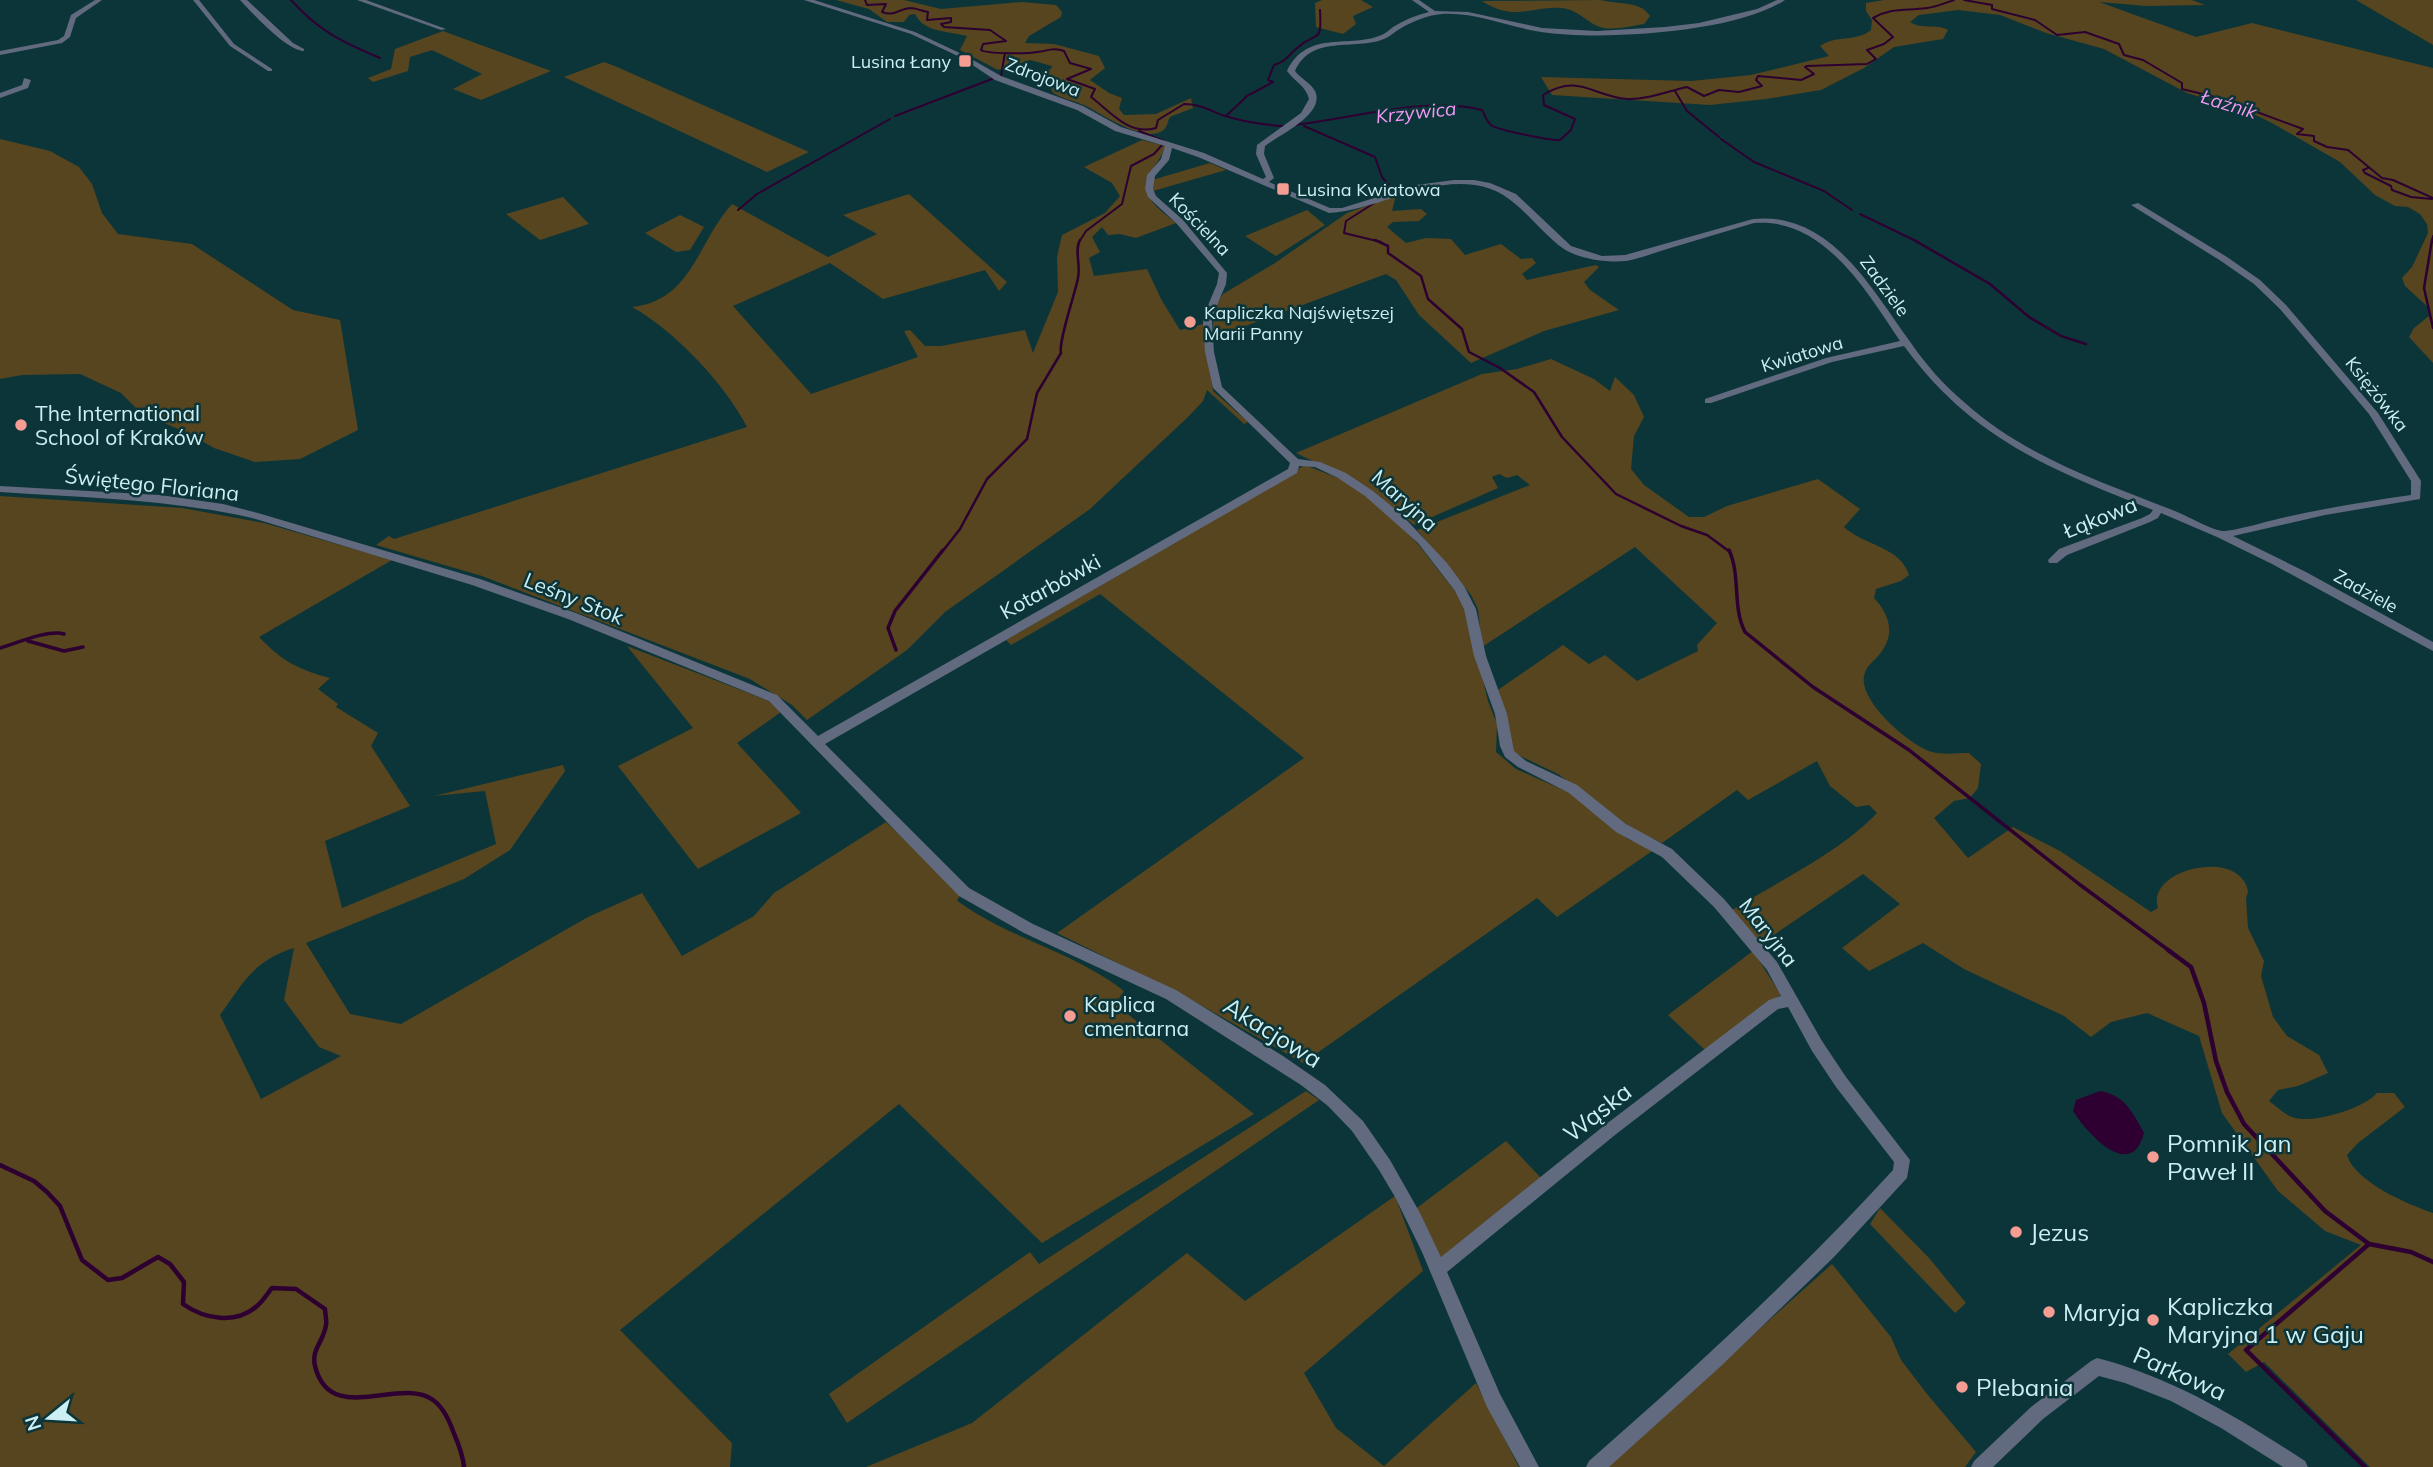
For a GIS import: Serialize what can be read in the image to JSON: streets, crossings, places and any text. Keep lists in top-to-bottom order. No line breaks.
{"streets":{"street":["Zdrojowa","Kościelna","Zadziele","Kwiatowa","Księżówka","Świętego Floriana","Maryjna","Łąkowa","Kotarbówki","Leśny Stok","Akacjowa","Wąska","Parkowa"]},"crossings":[["Zdrojowa","Kościelna"],["Zdrojowa","Zadziele"],["Kościelna","Maryjna"],["Kościelna","Kotarbówki"],["Zadziele","Kwiatowa"],["Zadziele","Księżówka"],["Zadziele","Łąkowa"],["Świętego Floriana","Leśny Stok"],["Maryjna","Kotarbówki"],["Maryjna","Wąska"],["Kotarbówki","Leśny Stok"],["Kotarbówki","Akacjowa"],["Leśny Stok","Akacjowa"],["Akacjowa","Wąska"]],"water":["Łaźnik","Krzywica"],"places":{"transit":["Lusina Łany","Lusina Kwiatowa"],"other":["Kapliczka Najświętszej Marii Panny","The International School of Kraków","Kaplica cmentarna","Pomnik Jan Paweł II","Jezus","Maryja","Kapliczka Maryjna 1 w Gaju","Plebania"]},"north":"left"}
